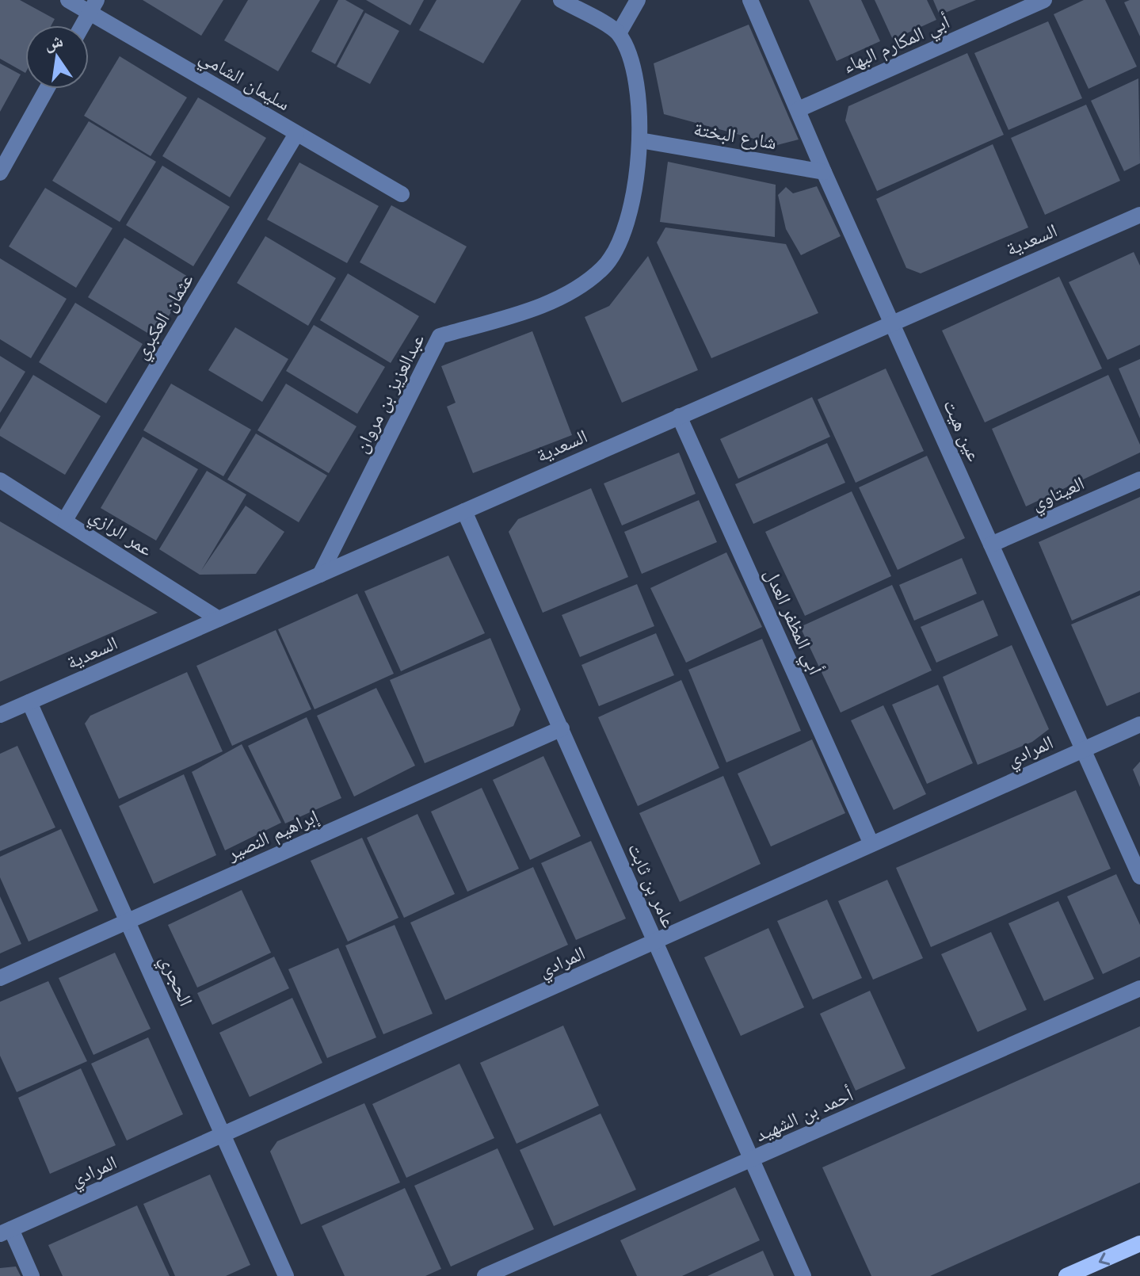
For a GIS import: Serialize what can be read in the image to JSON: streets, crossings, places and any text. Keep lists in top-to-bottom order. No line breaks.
{"streets":{"street":["أبي المكارم البهاء","سليمان الشامي","شارع البختة","السعدية","عثمان العكبري","عبدالعزيز بن مروان","عين هيت","العيتاوي","عمر الرازي","أبي المظفر العدل","المرادي","إبراهيم النصير","عامر بن ثابت","الحجري","أحمد بن الشهيد"]},"crossings":[["أبي المكارم البهاء","عين هيت"],["سليمان الشامي","عثمان العكبري"],["شارع البختة","عبدالعزيز بن مروان"],["شارع البختة","عين هيت"],["السعدية","عبدالعزيز بن مروان"],["السعدية","عين هيت"],["السعدية","عمر الرازي"],["السعدية","أبي المظفر العدل"],["السعدية","عامر بن ثابت"],["السعدية","الحجري"],["عثمان العكبري","عمر الرازي"],["عين هيت","العيتاوي"],["عين هيت","المرادي"],["أبي المظفر العدل","المرادي"],["المرادي","عامر بن ثابت"],["المرادي","الحجري"],["إبراهيم النصير","عامر بن ثابت"],["إبراهيم النصير","الحجري"],["عامر بن ثابت","أحمد بن الشهيد"]],"north":"top"}
